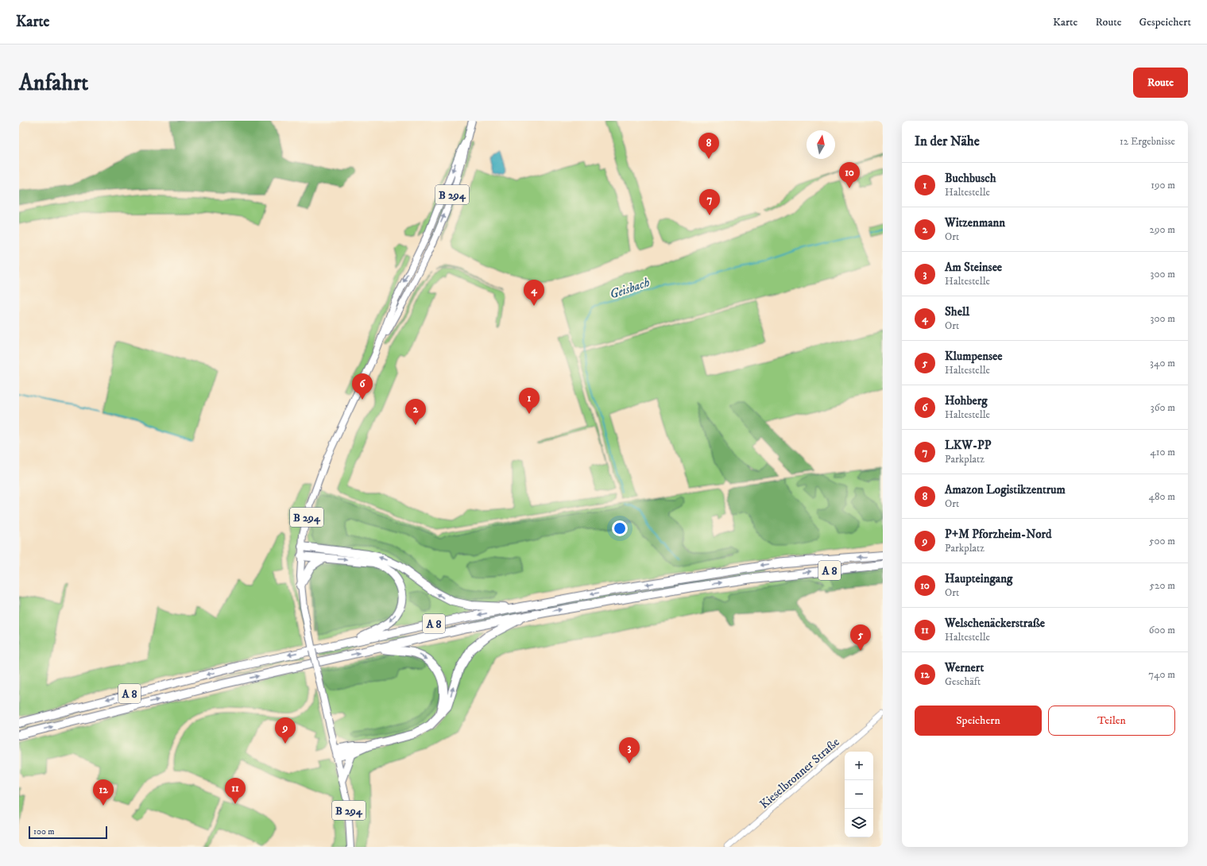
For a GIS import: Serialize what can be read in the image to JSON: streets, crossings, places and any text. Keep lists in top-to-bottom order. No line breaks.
{"streets":{"highway":["A 8"],"main road":["B 294"],"street":["Kieselbronner Straße"]},"water":["Geisbach"],"scale_bar":"100 m","north":"top","page":{"header":"Karte","nav":["Karte","Route","Gespeichert"],"buttons":["Route",["Speichern","Teilen"]],"title":"Anfahrt","heading":["In der Nähe","12 Ergebnisse"],"pins":["8","10","7","4","6","1","2","5","9","3","11","12"],"list":[{"mark":"1","name":"Buchbusch","note":"Haltestelle","value":"190 m"},{"mark":"2","name":"Witzenmann","note":"Ort","value":"290 m"},{"mark":"3","name":"Am Steinsee","note":"Haltestelle","value":"300 m"},{"mark":"4","name":"Shell","note":"Ort","value":"300 m"},{"mark":"5","name":"Klumpensee","note":"Haltestelle","value":"340 m"},{"mark":"6","name":"Hohberg","note":"Haltestelle","value":"360 m"},{"mark":"7","name":"LKW-PP","note":"Parkplatz","value":"410 m"},{"mark":"8","name":"Amazon Logistikzentrum","note":"Ort","value":"480 m"},{"mark":"9","name":"P+M Pforzheim-Nord","note":"Parkplatz","value":"500 m"},{"mark":"10","name":"Haupteingang","note":"Ort","value":"520 m"},{"mark":"11","name":"Welschenäckerstraße","note":"Haltestelle","value":"600 m"},{"mark":"12","name":"Wernert","note":"Geschäft","value":"740 m"}],"map_buttons":["+","−"],"scale":"100 m"}}
